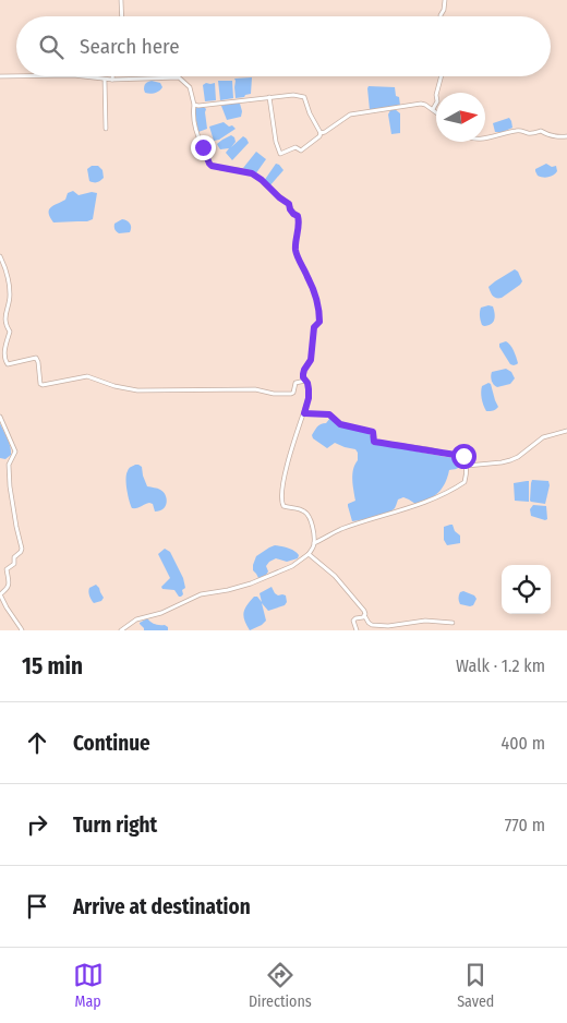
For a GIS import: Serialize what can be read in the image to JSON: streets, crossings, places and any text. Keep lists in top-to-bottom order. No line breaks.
{"north":"right","page":{"search":"Search here","heading":["15 min","Walk · 1.2 km"],"list":[["Continue","400 m"],["Turn right","770 m"],"Arrive at destination"],"nav":["Map","Directions","Saved"]}}
